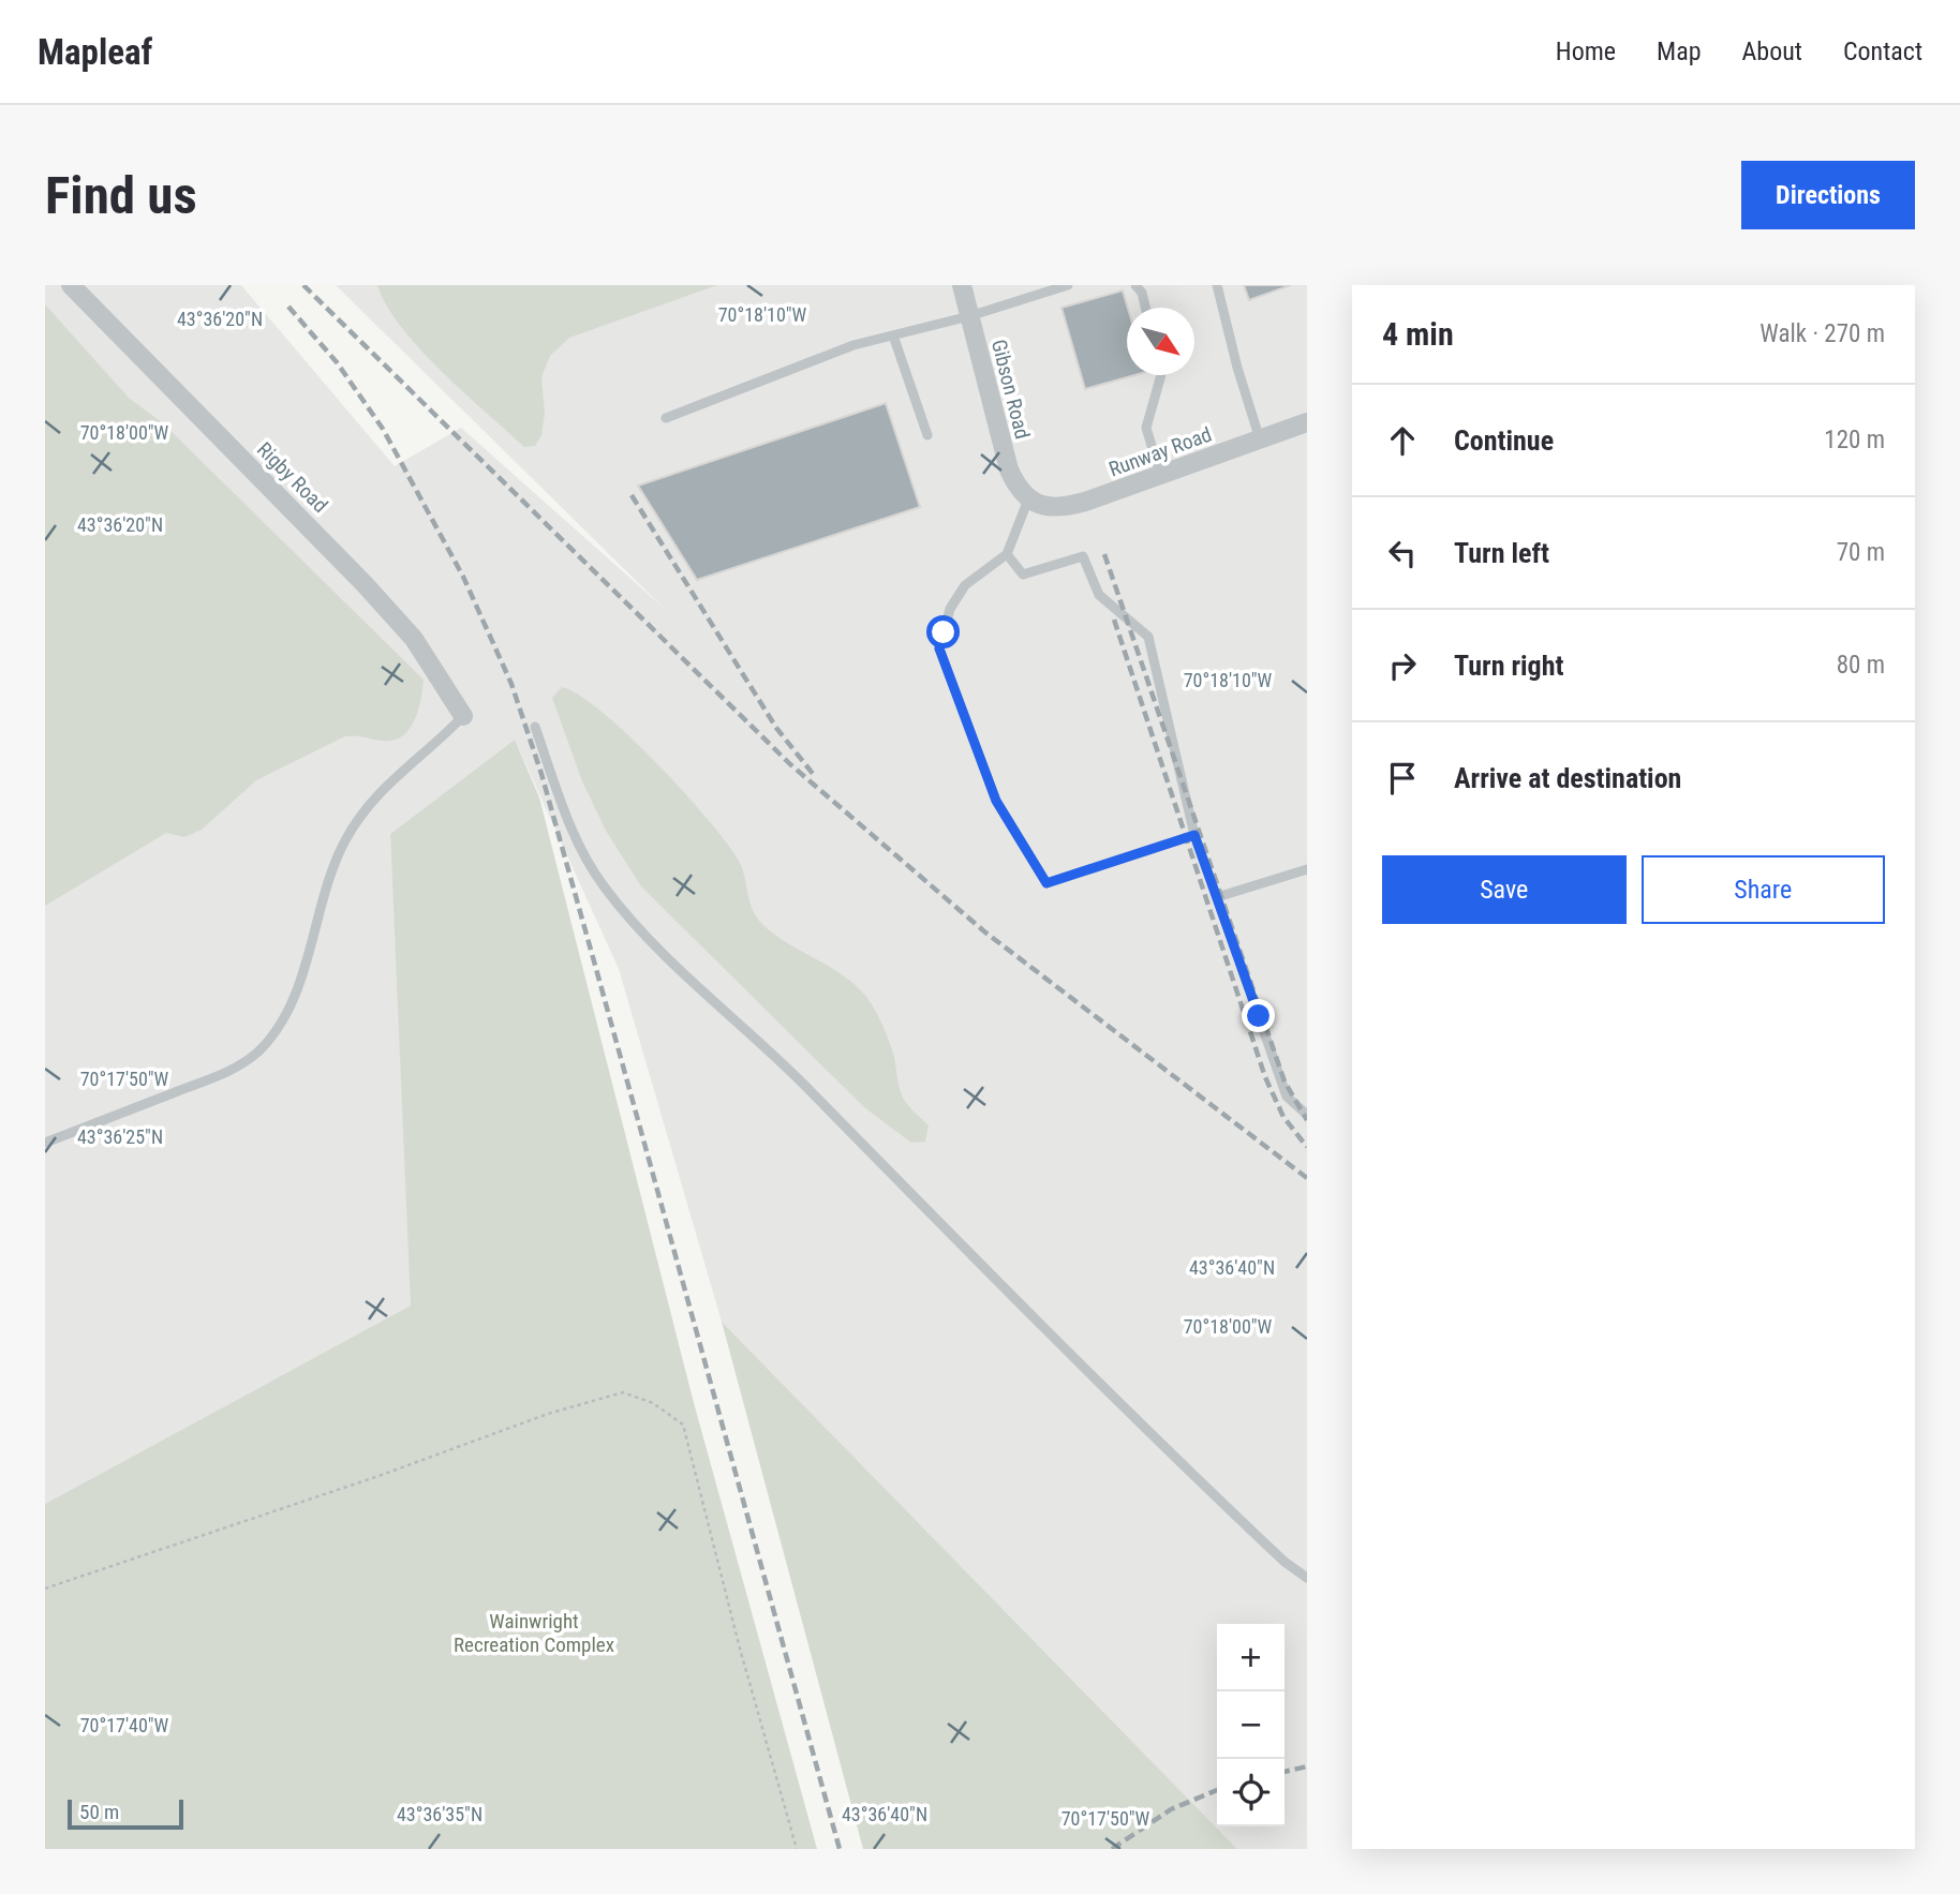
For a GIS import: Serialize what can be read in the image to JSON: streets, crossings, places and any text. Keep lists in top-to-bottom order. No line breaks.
{"streets":{"street":["Gibson Road","Runway Road","Rigby Road"]},"crossings":[["Gibson Road","Runway Road"]],"parks":["Wainwright Recreation Complex"],"scale_bar":"50 m","north":"bottom right","page":{"header":"Mapleaf","nav":["Home","Map","About","Contact"],"buttons":["Directions",["Save","Share"]],"title":"Find us","heading":["4 min","Walk · 270 m"],"list":[["Continue","120 m"],["Turn left","70 m"],["Turn right","80 m"],"Arrive at destination"],"map_buttons":["+","−"],"scale":"50 m"},"coordinates":["70°18'10\"W","43°36'20\"N","70°18'00\"W","70°17'50\"W","43°36'25\"N","43°36'40\"N","70°17'40\"W","43°36'35\"N"]}
